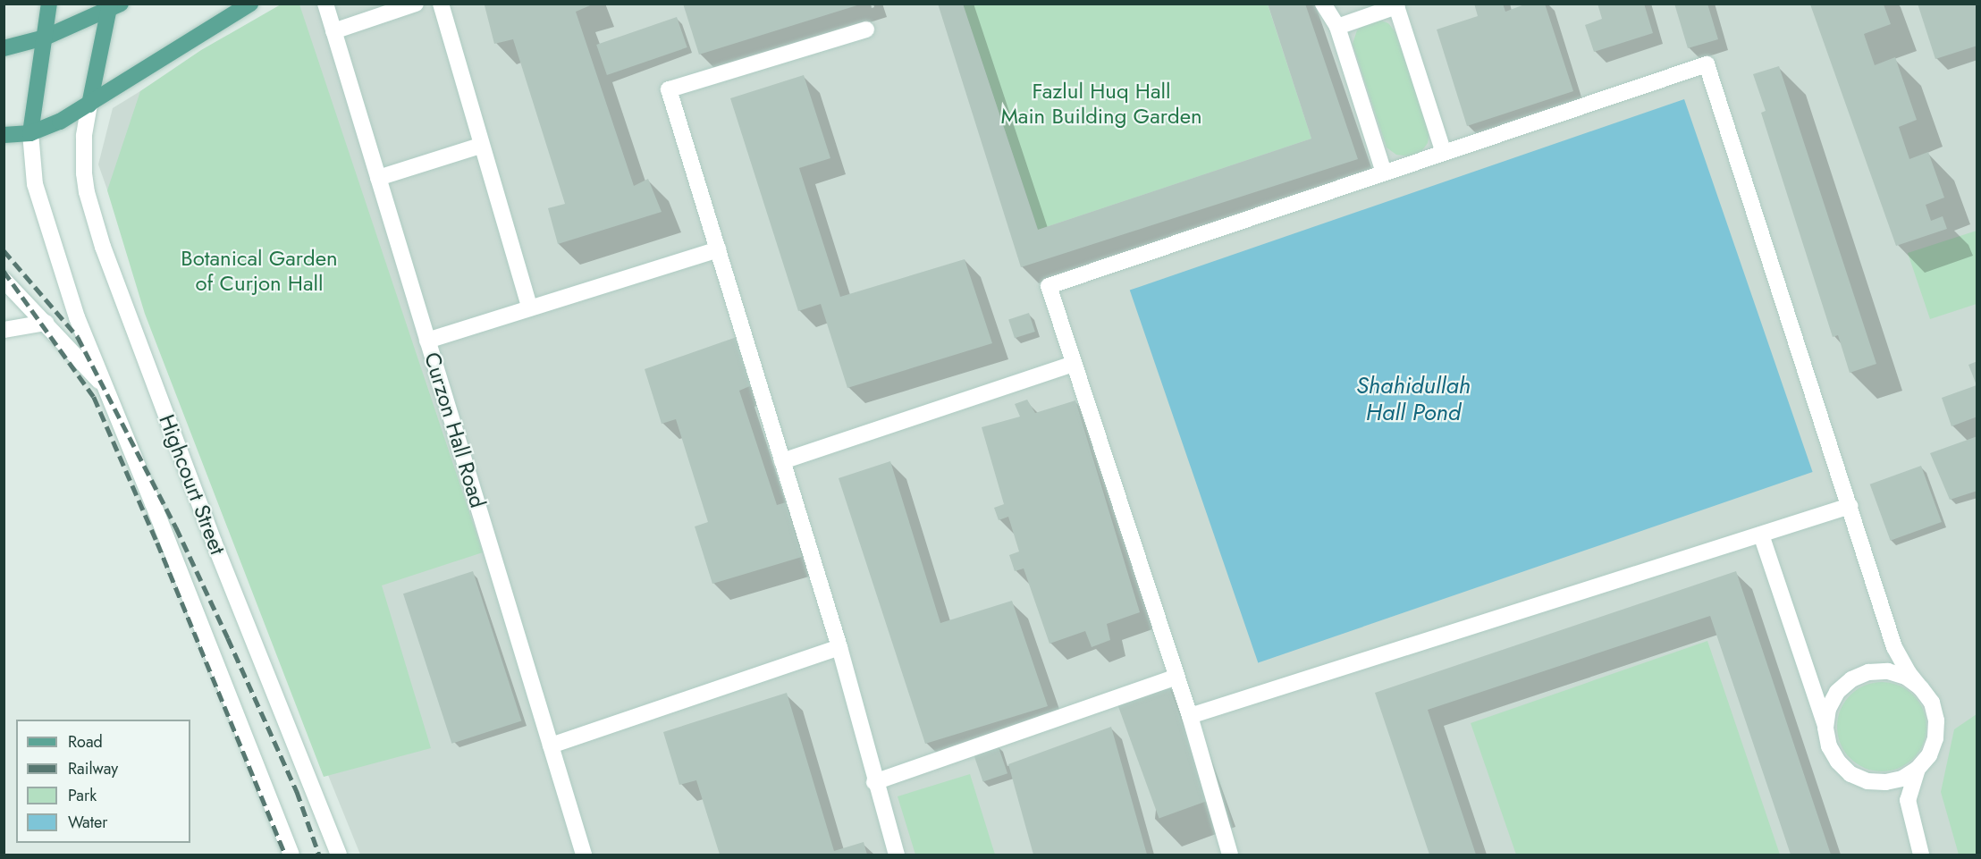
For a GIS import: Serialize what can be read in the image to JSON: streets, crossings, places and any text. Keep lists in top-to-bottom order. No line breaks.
{"streets":{"main road":["Curzon Hall Road","Highcourt Street"]},"water":["Shahidullah Hall Pond"],"parks":["Fazlul Huq Hall Main Building Garden","Botanical Garden of Curjon Hall"],"legend":["Road","Railway","Park","Water"]}
